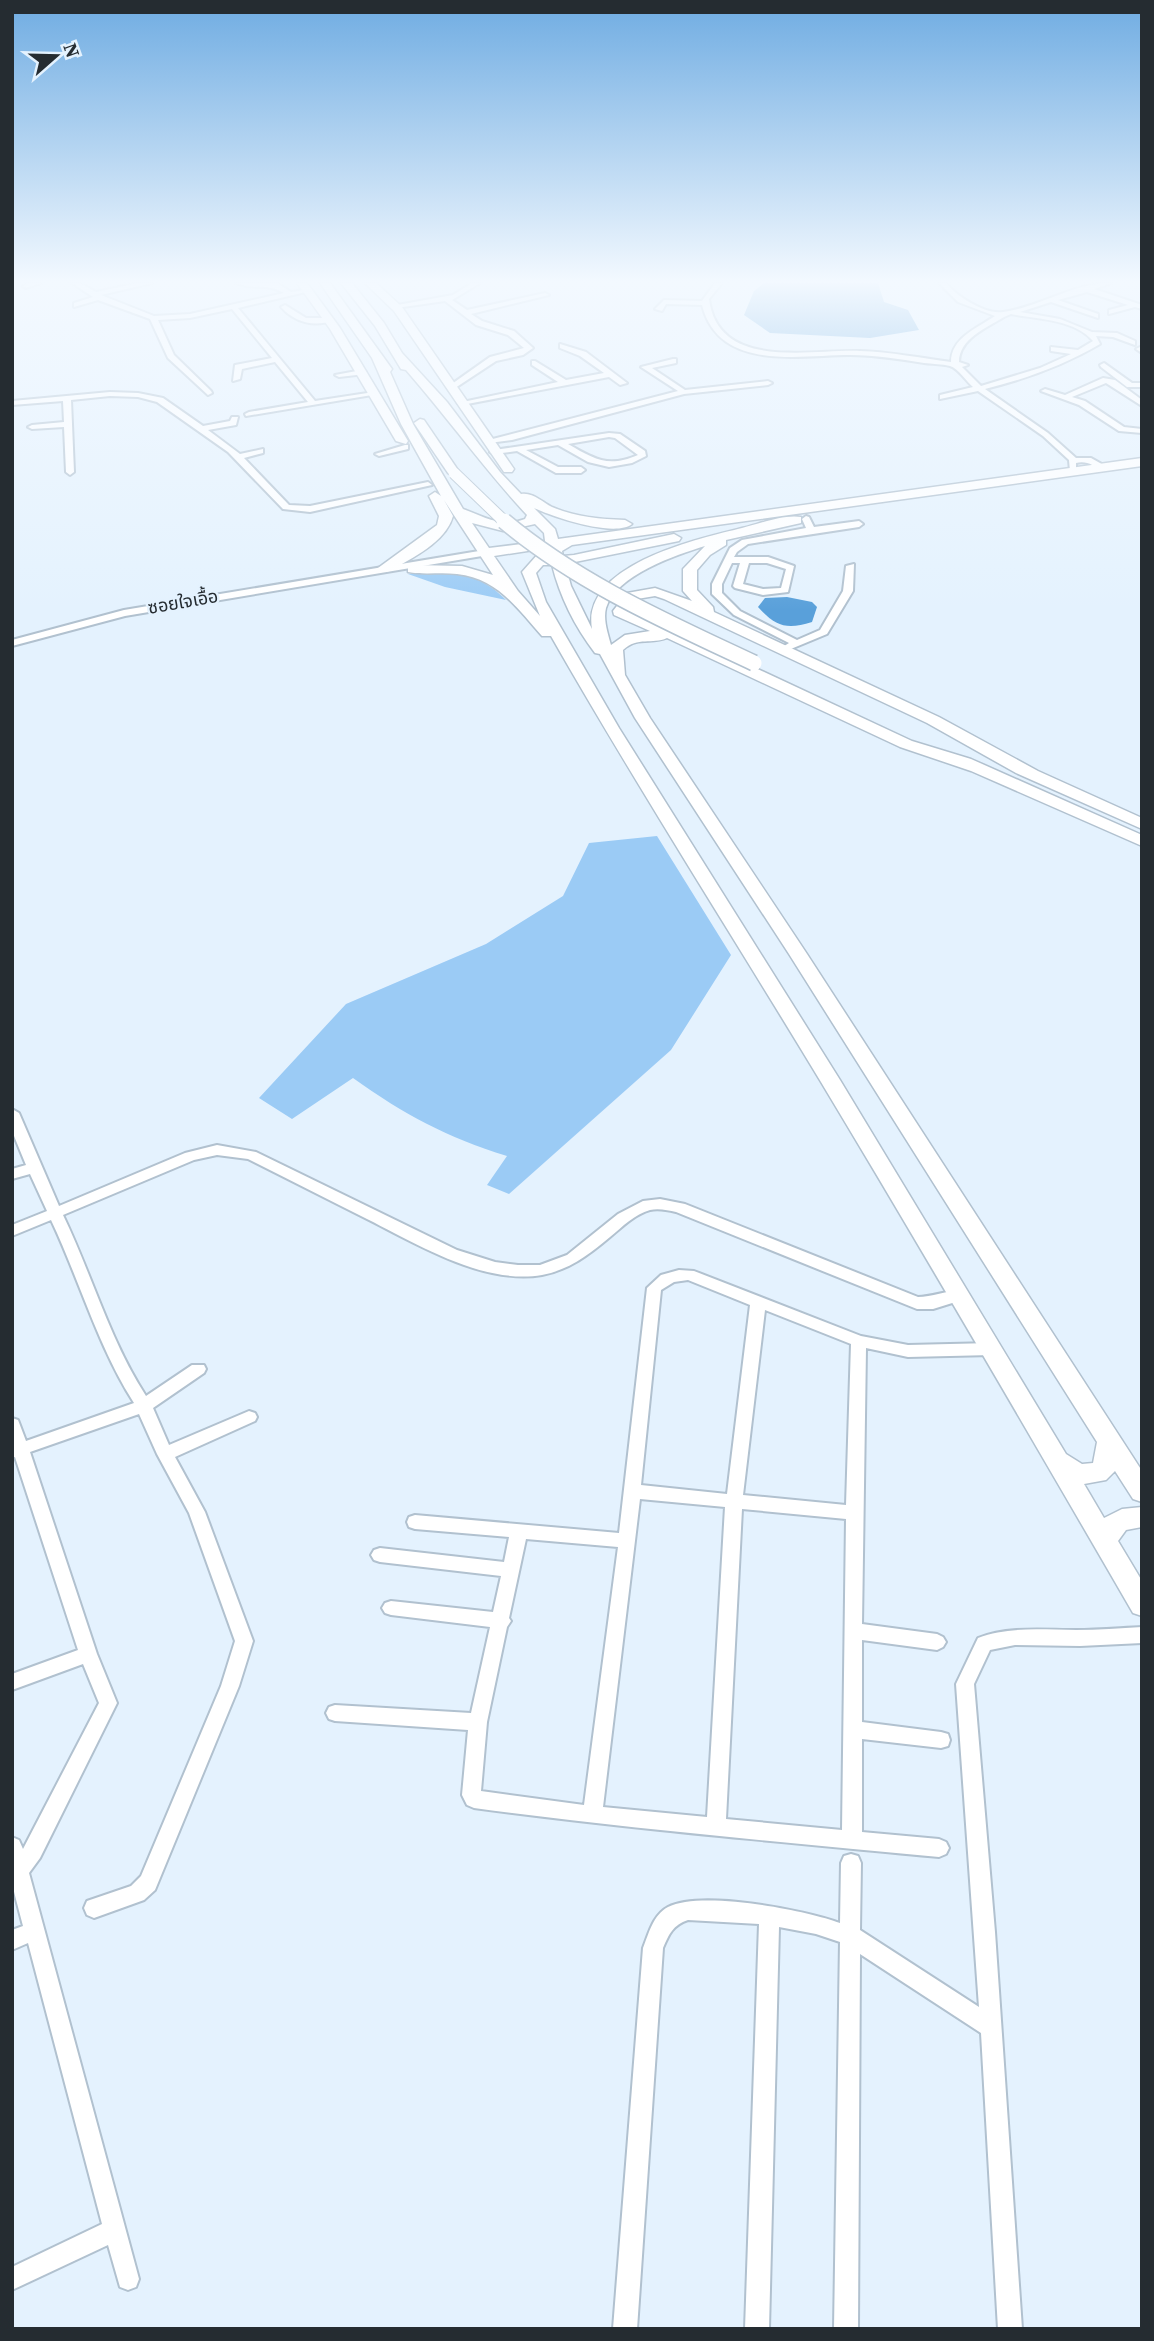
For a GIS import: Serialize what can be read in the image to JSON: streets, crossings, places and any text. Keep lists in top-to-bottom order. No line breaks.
{"streets":{"street":["ซอยใจเอื้อ"]},"north":"right"}
